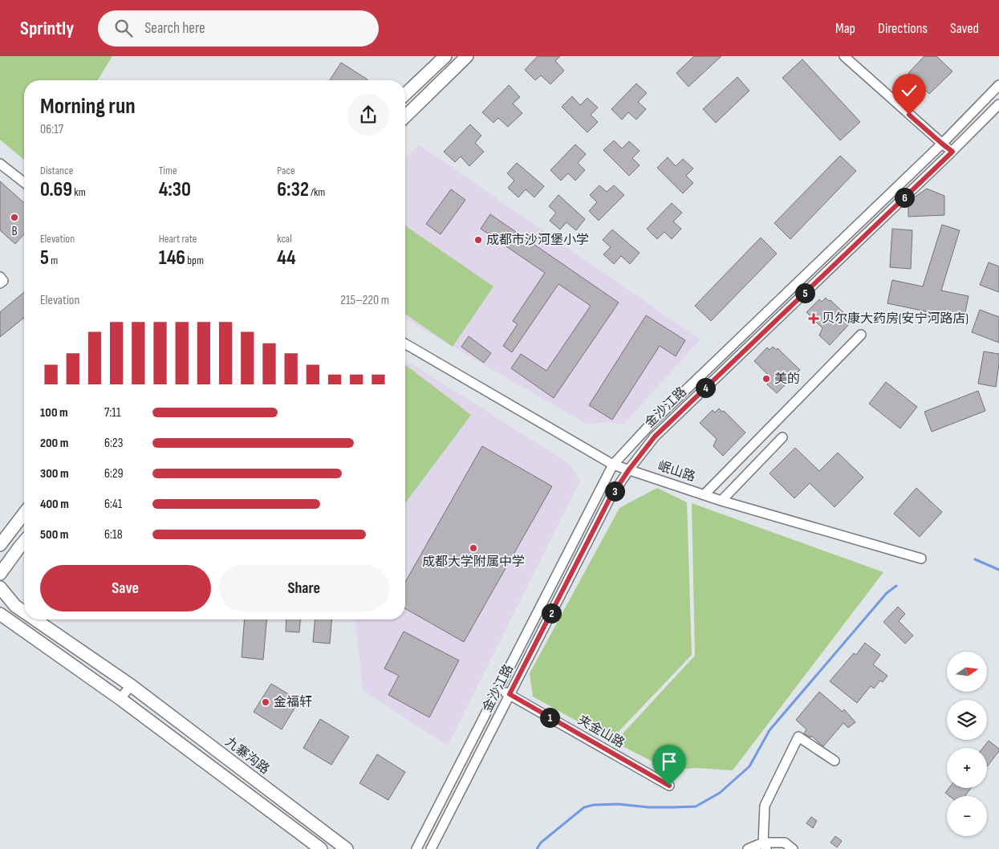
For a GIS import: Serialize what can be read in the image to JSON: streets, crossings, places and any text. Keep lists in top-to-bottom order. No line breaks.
{"streets":{"main road":["九寨沟路"],"street":["金沙江路","岷山路","夹金山路"]},"crossings":[["金沙江路","岷山路"],["金沙江路","夹金山路"]],"places":{"other":["B","成都市沙河堡小学","美的","成都大学附属中学","金福轩"],"health":["贝尔康大药房(安宁河路店)"]},"north":"right","page":{"header":"Sprintly","search":"Search here","nav":["Map","Directions","Saved"],"heading":["Morning run","06:17"],"stats":[["Distance","0.69 km"],["Time","4:30"],["Pace","6:32 /km"],["Elevation","5 m"],["Heart rate","146 bpm"],["kcal","44"]],"pins":["6","5","4","3","2","1"],"chart":["Elevation","215–220 m"],"list":[{"name":"100 m","note":"7:11"},{"name":"200 m","note":"6:23"},{"name":"300 m","note":"6:29"},{"name":"400 m","note":"6:41"},{"name":"500 m","note":"6:18"}],"buttons":["Save","Share"],"map_buttons":["+","−"]}}
